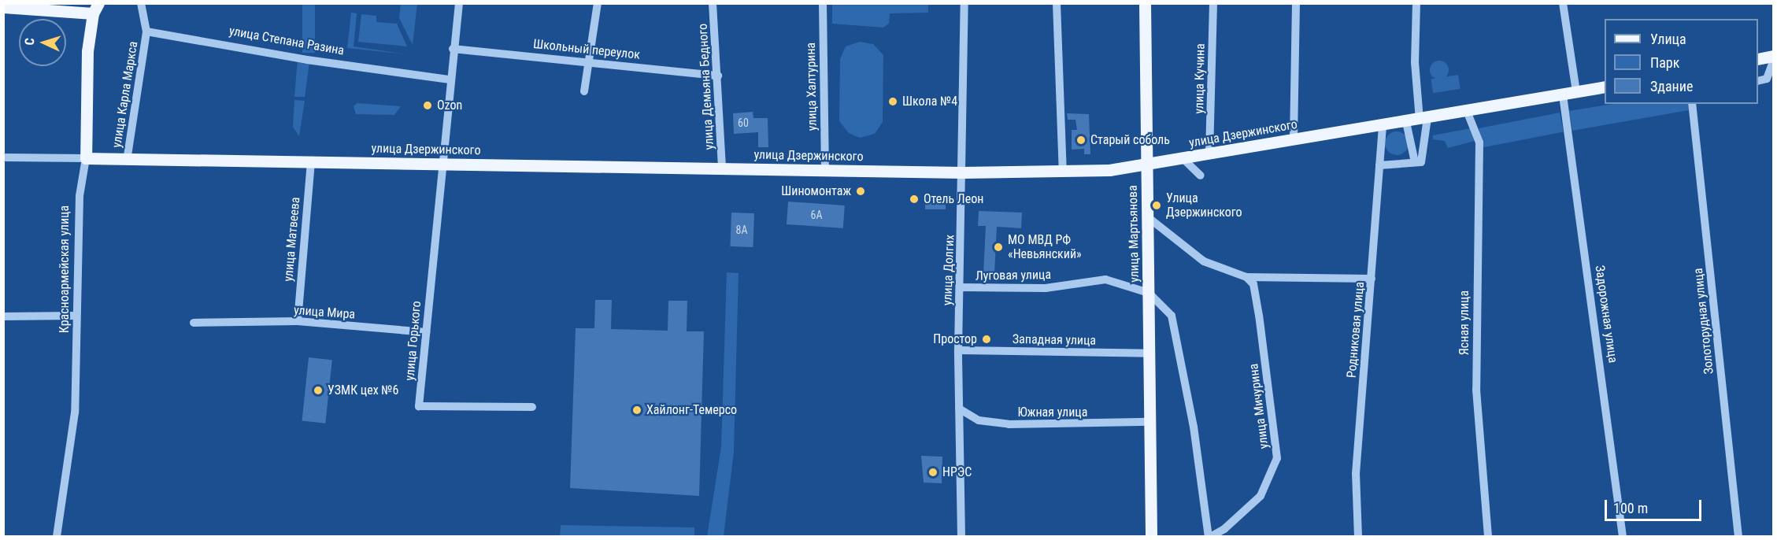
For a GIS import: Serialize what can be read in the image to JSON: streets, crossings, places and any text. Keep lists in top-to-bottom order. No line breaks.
{"streets":{"main road":["улица Дзержинского","улица Мартьянова","Красноармейская улица"],"street":["улица Степана Разина","Школьный переулок","улица Кучина","улица Демьяна Бедного","улица Халтурина","улица Карла Маркса","улица Матвеева","улица Долгих","Луговая улица","улица Мира","Задорожная улица","Золоторудная улица","Ясная улица","Родниковая улица","Западная улица","улица Горького","улица Мичурина","Южная улица"]},"crossings":[["улица Степана Разина","улица Карла Маркса"],["улица Степана Разина","улица Горького"],["Школьный переулок","улица Демьяна Бедного"],["Школьный переулок","улица Горького"],["улица Кучина","улица Дзержинского"],["улица Демьяна Бедного","улица Дзержинского"],["улица Халтурина","улица Дзержинского"],["улица Карла Маркса","улица Дзержинского"],["улица Дзержинского","улица Мартьянова"],["улица Дзержинского","улица Матвеева"],["улица Дзержинского","Красноармейская улица"],["улица Дзержинского","улица Долгих"],["улица Дзержинского","Задорожная улица"],["улица Дзержинского","Ясная улица"],["улица Дзержинского","Родниковая улица"],["улица Дзержинского","улица Горького"],["улица Мартьянова","Луговая улица"],["улица Мартьянова","улица Мичурина"],["улица Матвеева","улица Мира"],["улица Долгих","Луговая улица"],["улица Долгих","Западная улица"],["улица Долгих","Южная улица"],["улица Мира","улица Горького"]],"places":["Школа №4","Ozon","Старый соболь","Шиномонтаж","Отель Леон","Улица Дзержинского","МО МВД РФ «Невьянский»","Простор","УЗМК цех №6","Хайлонг-Темерсо","НРЭС"],"house_numbers":["60","6А","8А"],"legend":["Улица","Парк","Здание"],"scale_bar":"100 m","north":"left"}
